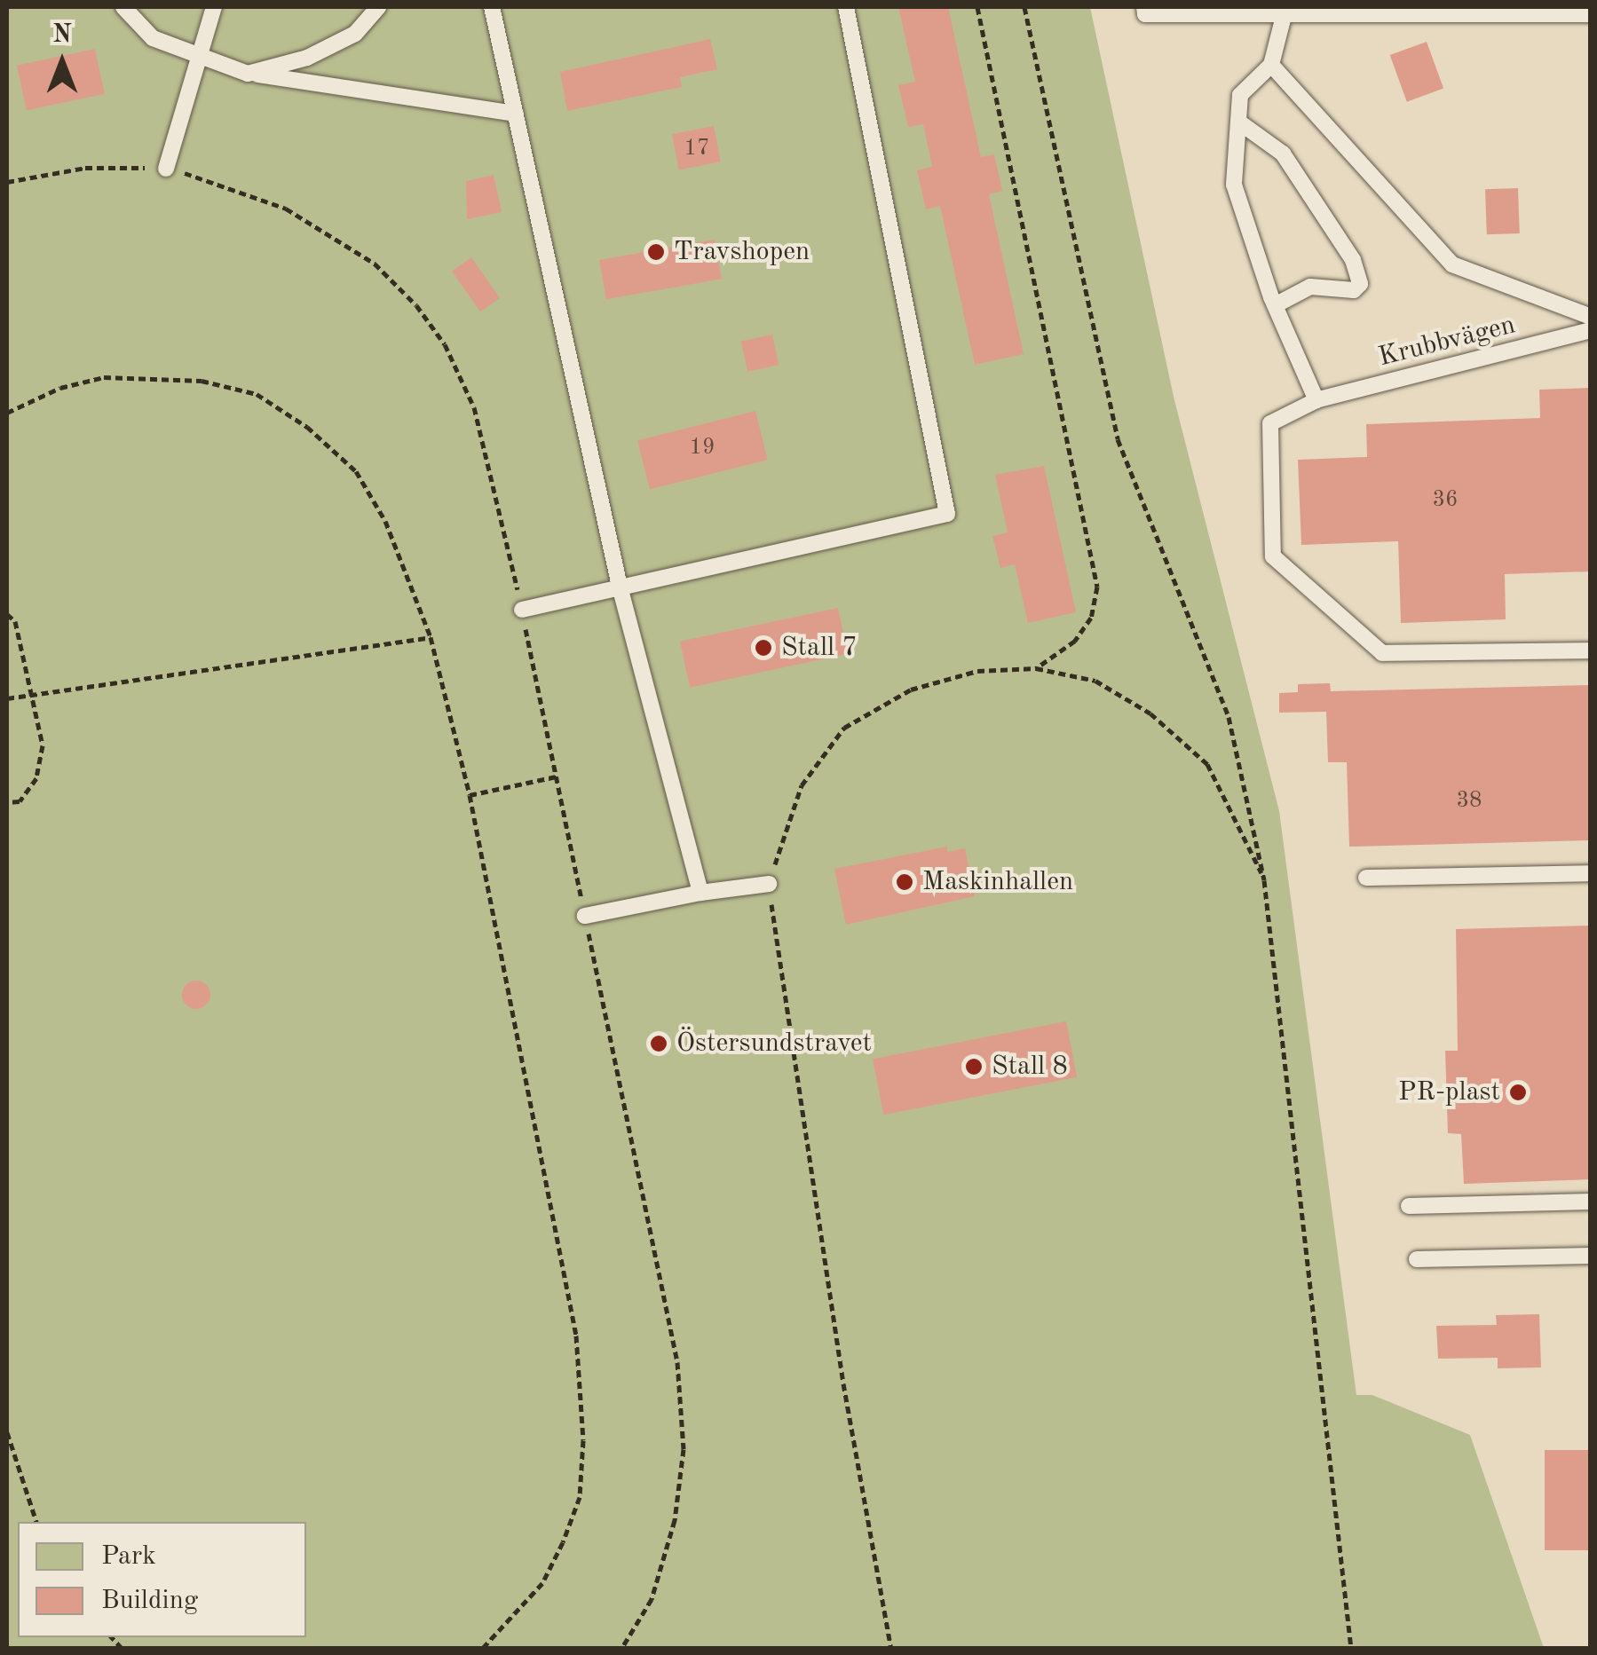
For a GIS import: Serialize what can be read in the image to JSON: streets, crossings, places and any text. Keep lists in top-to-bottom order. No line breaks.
{"streets":{"lane":["Krubbvägen"]},"places":["Travshopen","Stall 7","Maskinhallen","Östersundstravet","Stall 8","PR-plast"],"house_numbers":["17","19","36","38"],"legend":["Park","Building"],"north":"top"}
